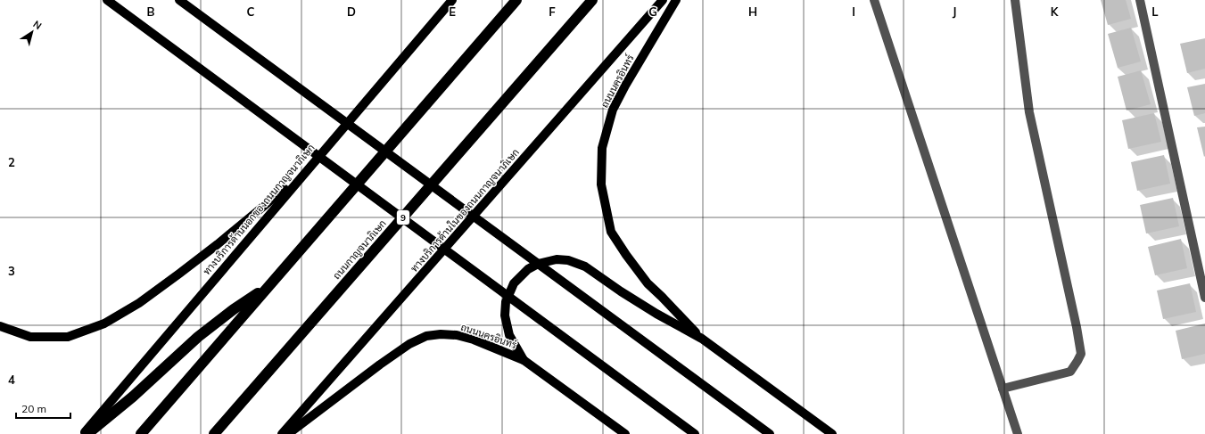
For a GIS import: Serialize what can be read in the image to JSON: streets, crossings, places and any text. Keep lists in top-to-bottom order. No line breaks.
{"streets":{"highway":["9","ถนนกาญจนาภิเษก"],"main road":["ถนนนครอินทร์","ทางบริการด้านนอกของถนนกาญจนาภิเษก","ทางบริการด้านในของถนนกาญจนาภิเษก"]},"scale_bar":"20 m","north":"top right","grid":{"columns":["B","C","D","E","F","G","H","I","J","K","L"],"rows":["2","3","4"]}}
